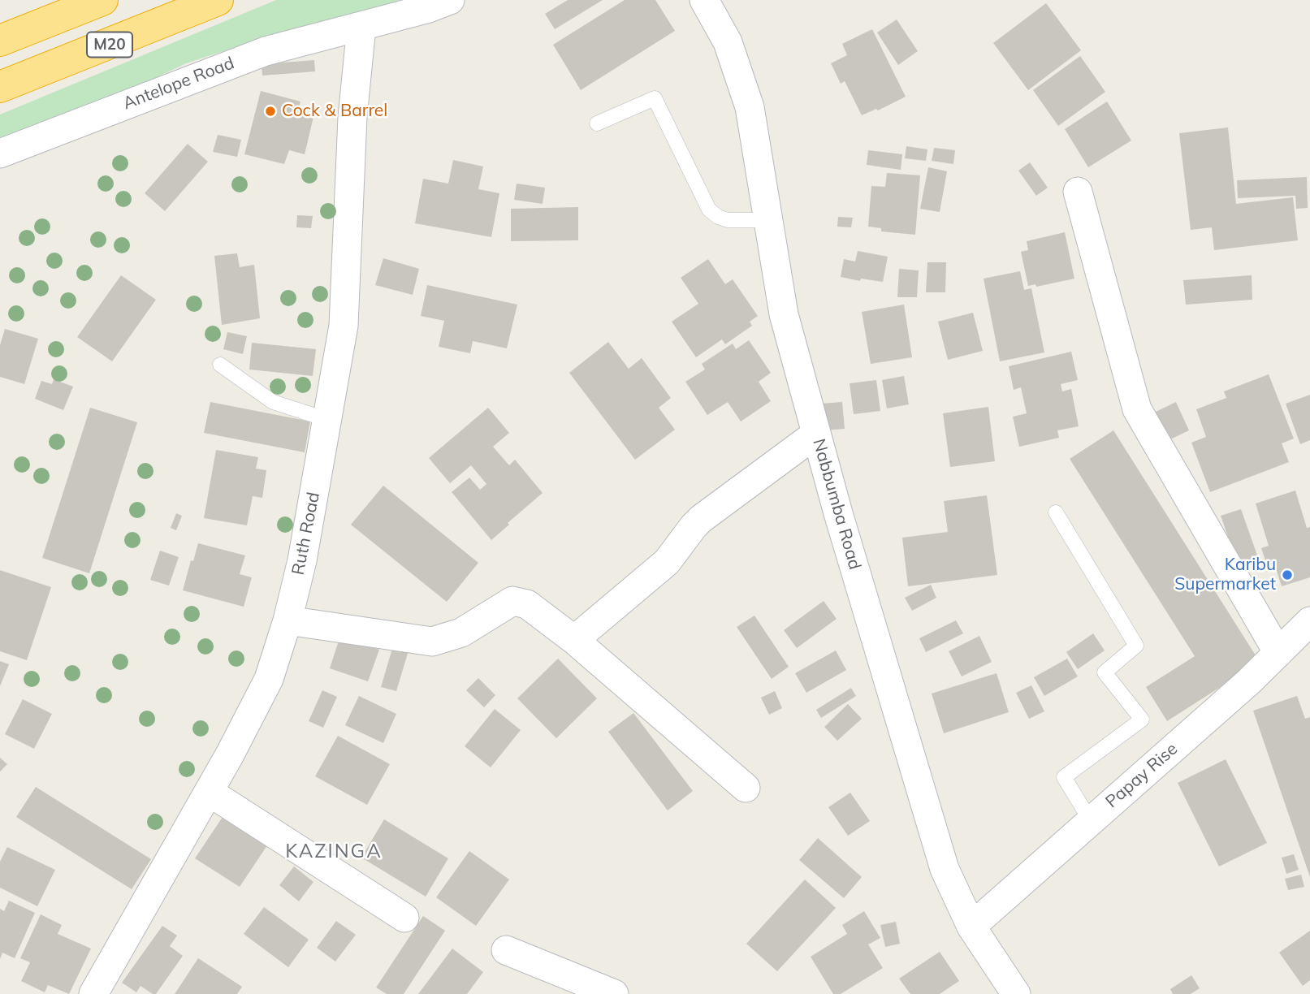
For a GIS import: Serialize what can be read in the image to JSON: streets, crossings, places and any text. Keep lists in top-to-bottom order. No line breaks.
{"streets":{"highway":["M20"],"street":["Antelope Road","Nabbumba Road","Ruth Road","Papay Rise"]},"crossings":[["Antelope Road","Ruth Road"],["Nabbumba Road","Papay Rise"]],"districts":["KAZINGA"],"places":["Cock & Barrel","Karibu Supermarket"]}
